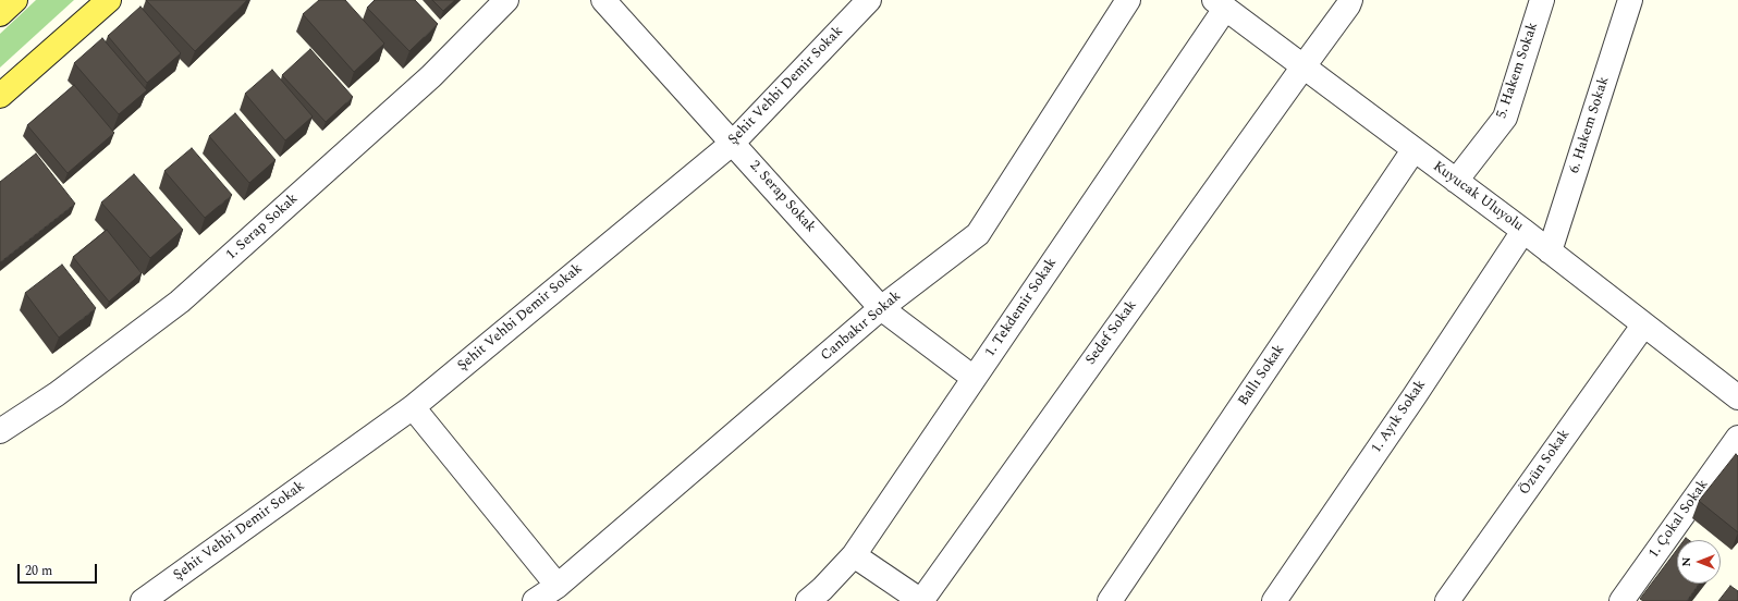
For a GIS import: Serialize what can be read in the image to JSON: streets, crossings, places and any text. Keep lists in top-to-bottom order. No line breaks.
{"streets":{"street":["5. Hakem Sokak","Şehit Vehbi Demir Sokak","6. Hakem Sokak","2. Serap Sokak","Kuyucak Uluyolu","1. Serap Sokak","1. Tekdemir Sokak","Canbakır Sokak","Sedef Sokak","Ballı Sokak","1. Ayık Sokak","Özün Sokak","1. Çokal Sokak"]},"crossings":[["5. Hakem Sokak","Kuyucak Uluyolu"],["Şehit Vehbi Demir Sokak","2. Serap Sokak"],["6. Hakem Sokak","Kuyucak Uluyolu"],["2. Serap Sokak","1. Tekdemir Sokak"],["2. Serap Sokak","Canbakır Sokak"],["Kuyucak Uluyolu","1. Tekdemir Sokak"],["Kuyucak Uluyolu","Sedef Sokak"],["Kuyucak Uluyolu","Ballı Sokak"],["Kuyucak Uluyolu","1. Ayık Sokak"],["Kuyucak Uluyolu","Özün Sokak"]],"scale_bar":"20 m","north":"left"}
